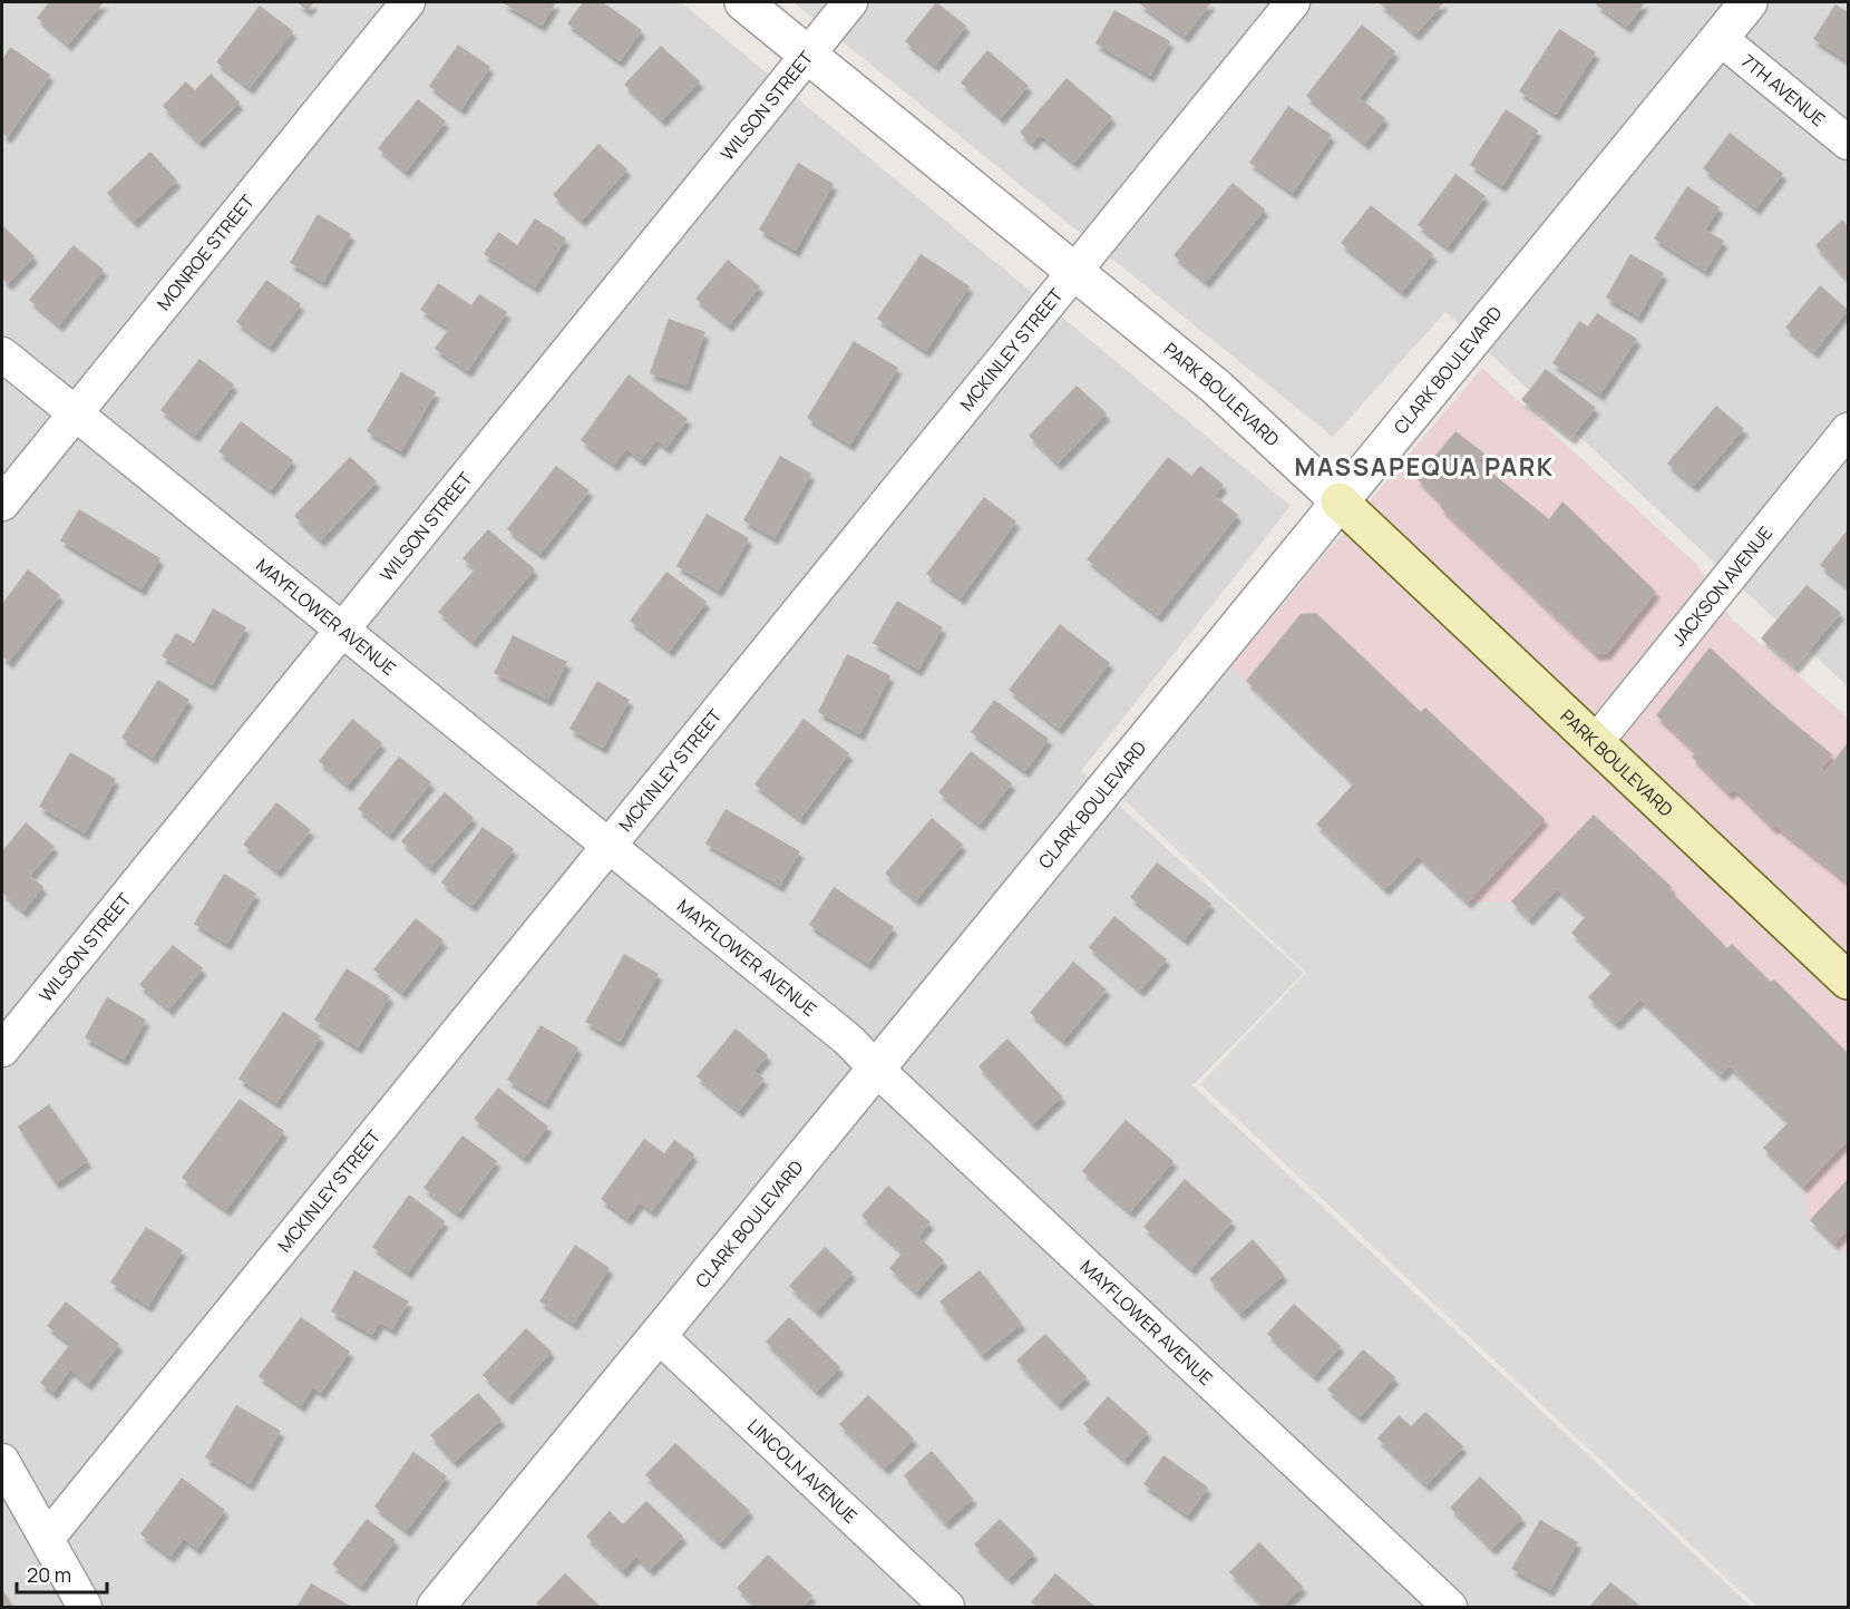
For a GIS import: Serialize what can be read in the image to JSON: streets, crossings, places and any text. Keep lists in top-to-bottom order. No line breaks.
{"streets":{"main road":["PARK BOULEVARD"],"street":["7TH AVENUE","WILSON STREET","MONROE STREET","MCKINLEY STREET","CLARK BOULEVARD","JACKSON AVENUE","MAYFLOWER AVENUE","LINCOLN AVENUE"]},"crossings":[["7TH AVENUE","CLARK BOULEVARD"],["WILSON STREET","PARK BOULEVARD"],["WILSON STREET","MAYFLOWER AVENUE"],["MONROE STREET","MAYFLOWER AVENUE"],["MCKINLEY STREET","PARK BOULEVARD"],["MCKINLEY STREET","MAYFLOWER AVENUE"],["CLARK BOULEVARD","PARK BOULEVARD"],["CLARK BOULEVARD","MAYFLOWER AVENUE"],["CLARK BOULEVARD","LINCOLN AVENUE"],["PARK BOULEVARD","JACKSON AVENUE"]],"districts":["MASSAPEQUA PARK"],"scale_bar":"20 m"}
